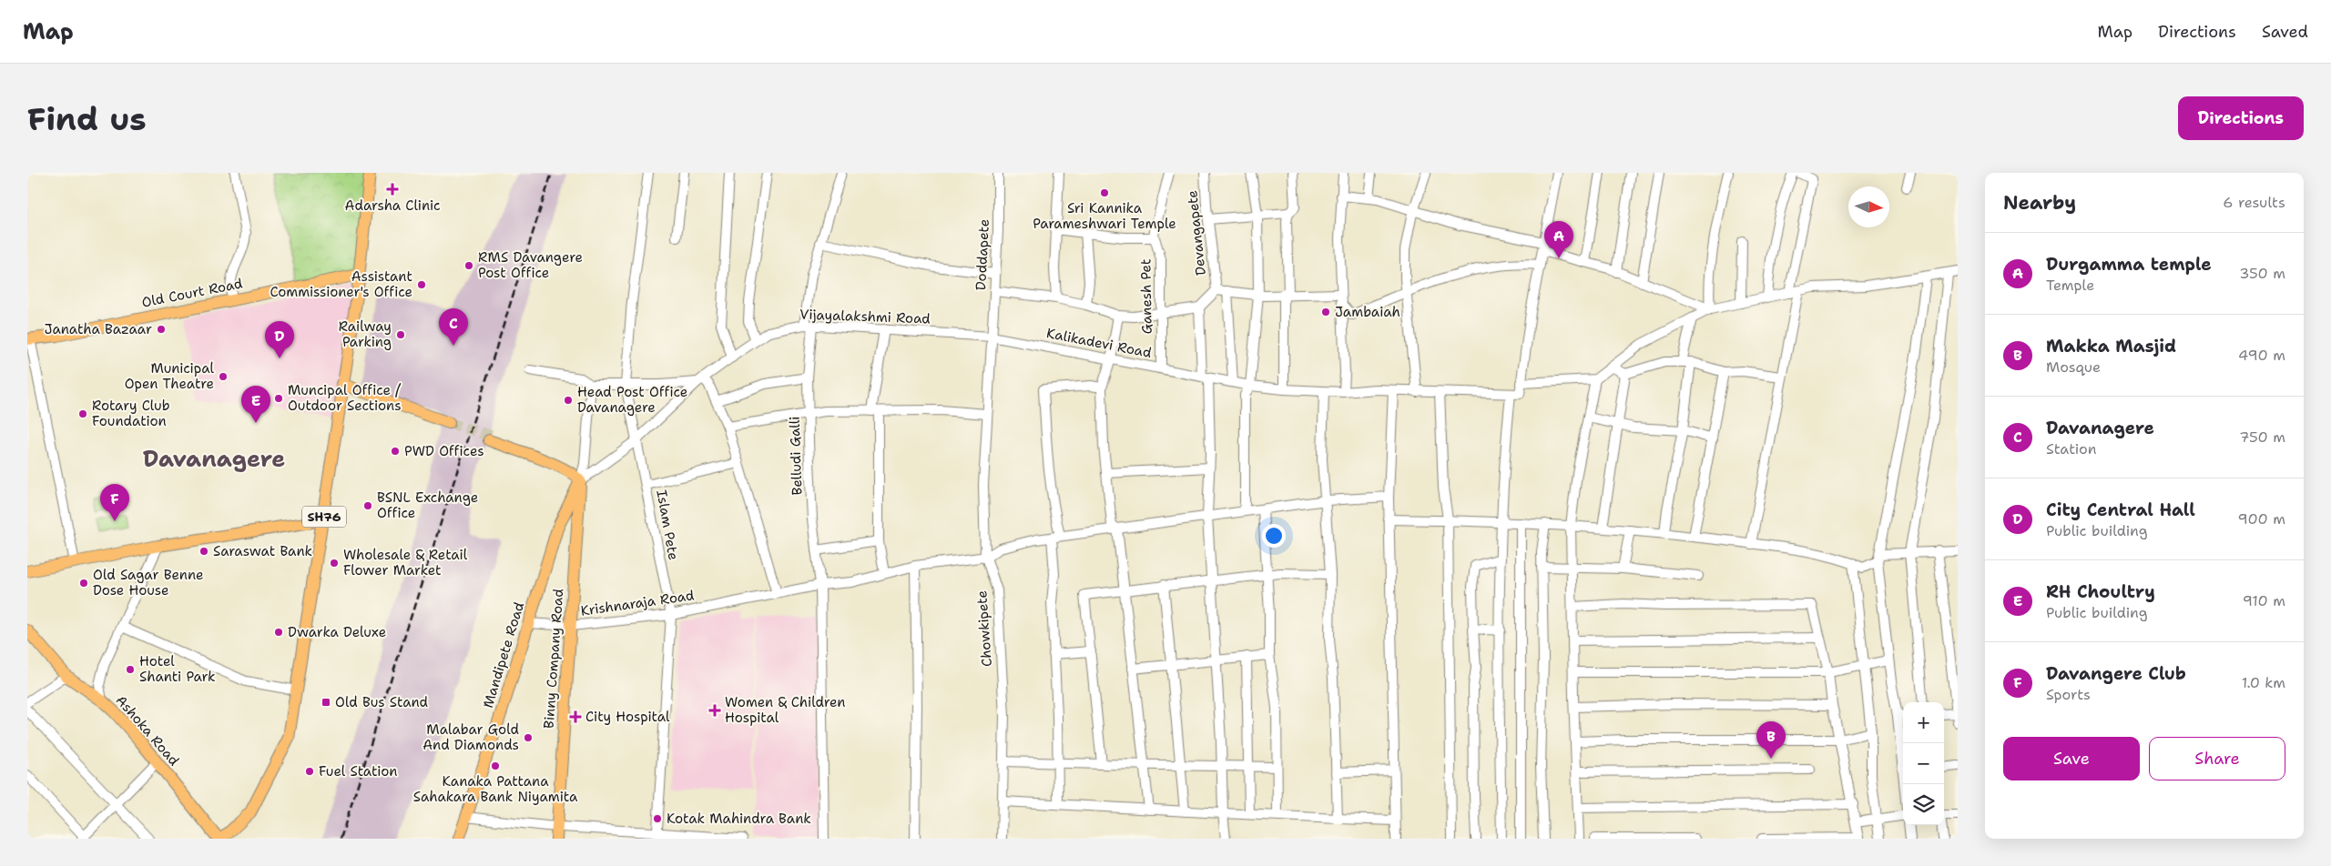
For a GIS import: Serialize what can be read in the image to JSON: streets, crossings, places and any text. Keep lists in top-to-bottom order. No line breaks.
{"streets":{"main road":["Old Court Road","SH76","Mandipete Road","Binny Company Road","Ashoka Road"],"street":["Devangapete","Doddapete","Ganesh Pet","Vijayalakshmi Road","Kalikadevi Road","Belludi Galli","Islam Pete","Krishnaraja Road","Chowkipete"]},"crossings":[["Doddapete","Vijayalakshmi Road"],["Doddapete","Kalikadevi Road"],["Doddapete","Chowkipete"],["Old Court Road","SH76"],["Ganesh Pet","Kalikadevi Road"],["Vijayalakshmi Road","Kalikadevi Road"],["Vijayalakshmi Road","Belludi Galli"],["Vijayalakshmi Road","Islam Pete"],["Vijayalakshmi Road","Chowkipete"],["Vijayalakshmi Road","Mandipete Road"],["Vijayalakshmi Road","Binny Company Road"],["Kalikadevi Road","Chowkipete"],["Belludi Galli","Krishnaraja Road"],["SH76","Ashoka Road"],["Islam Pete","Krishnaraja Road"],["Krishnaraja Road","Chowkipete"],["Krishnaraja Road","Mandipete Road"],["Krishnaraja Road","Binny Company Road"],["Mandipete Road","Binny Company Road"]],"districts":["Davanagere"],"places":{"health":["Adarsha Clinic","Women & Children Hospital","City Hospital"],"other":["Sri Kannika Parameshwari Temple","RMS Davangere Post Office","Assistant Commissioner's Office","Jambaiah","Janatha Bazaar","Railway Parking","Municipal Open Theatre","Muncipal Office / Outdoor Sections","Head Post Office Davanagere","Rotary Club Foundation","PWD Offices","BSNL Exchange Office","Saraswat Bank","Wholesale & Retail Flower Market","Old Sagar Benne Dose House","Dwarka Deluxe","Hotel Shanti Park","Malabar Gold And Diamonds","Kanaka Pattana Sahakara Bank Niyamita","Fuel Station","Kotak Mahindra Bank"],"transit":["Old Bus Stand"]},"north":"right","page":{"header":"Map","nav":["Map","Directions","Saved"],"buttons":["Directions",["Save","Share"]],"title":"Find us","heading":["Nearby","6 results"],"pins":["A","C","D","E","F","B"],"list":[{"mark":"A","name":"Durgamma temple","note":"Temple","value":"350 m"},{"mark":"B","name":"Makka Masjid","note":"Mosque","value":"490 m"},{"mark":"C","name":"Davanagere","note":"Station","value":"750 m"},{"mark":"D","name":"City Central Hall","note":"Public building","value":"900 m"},{"mark":"E","name":"RH Choultry","note":"Public building","value":"910 m"},{"mark":"F","name":"Davangere Club","note":"Sports","value":"1.0 km"}],"map_buttons":["+","−"]}}
